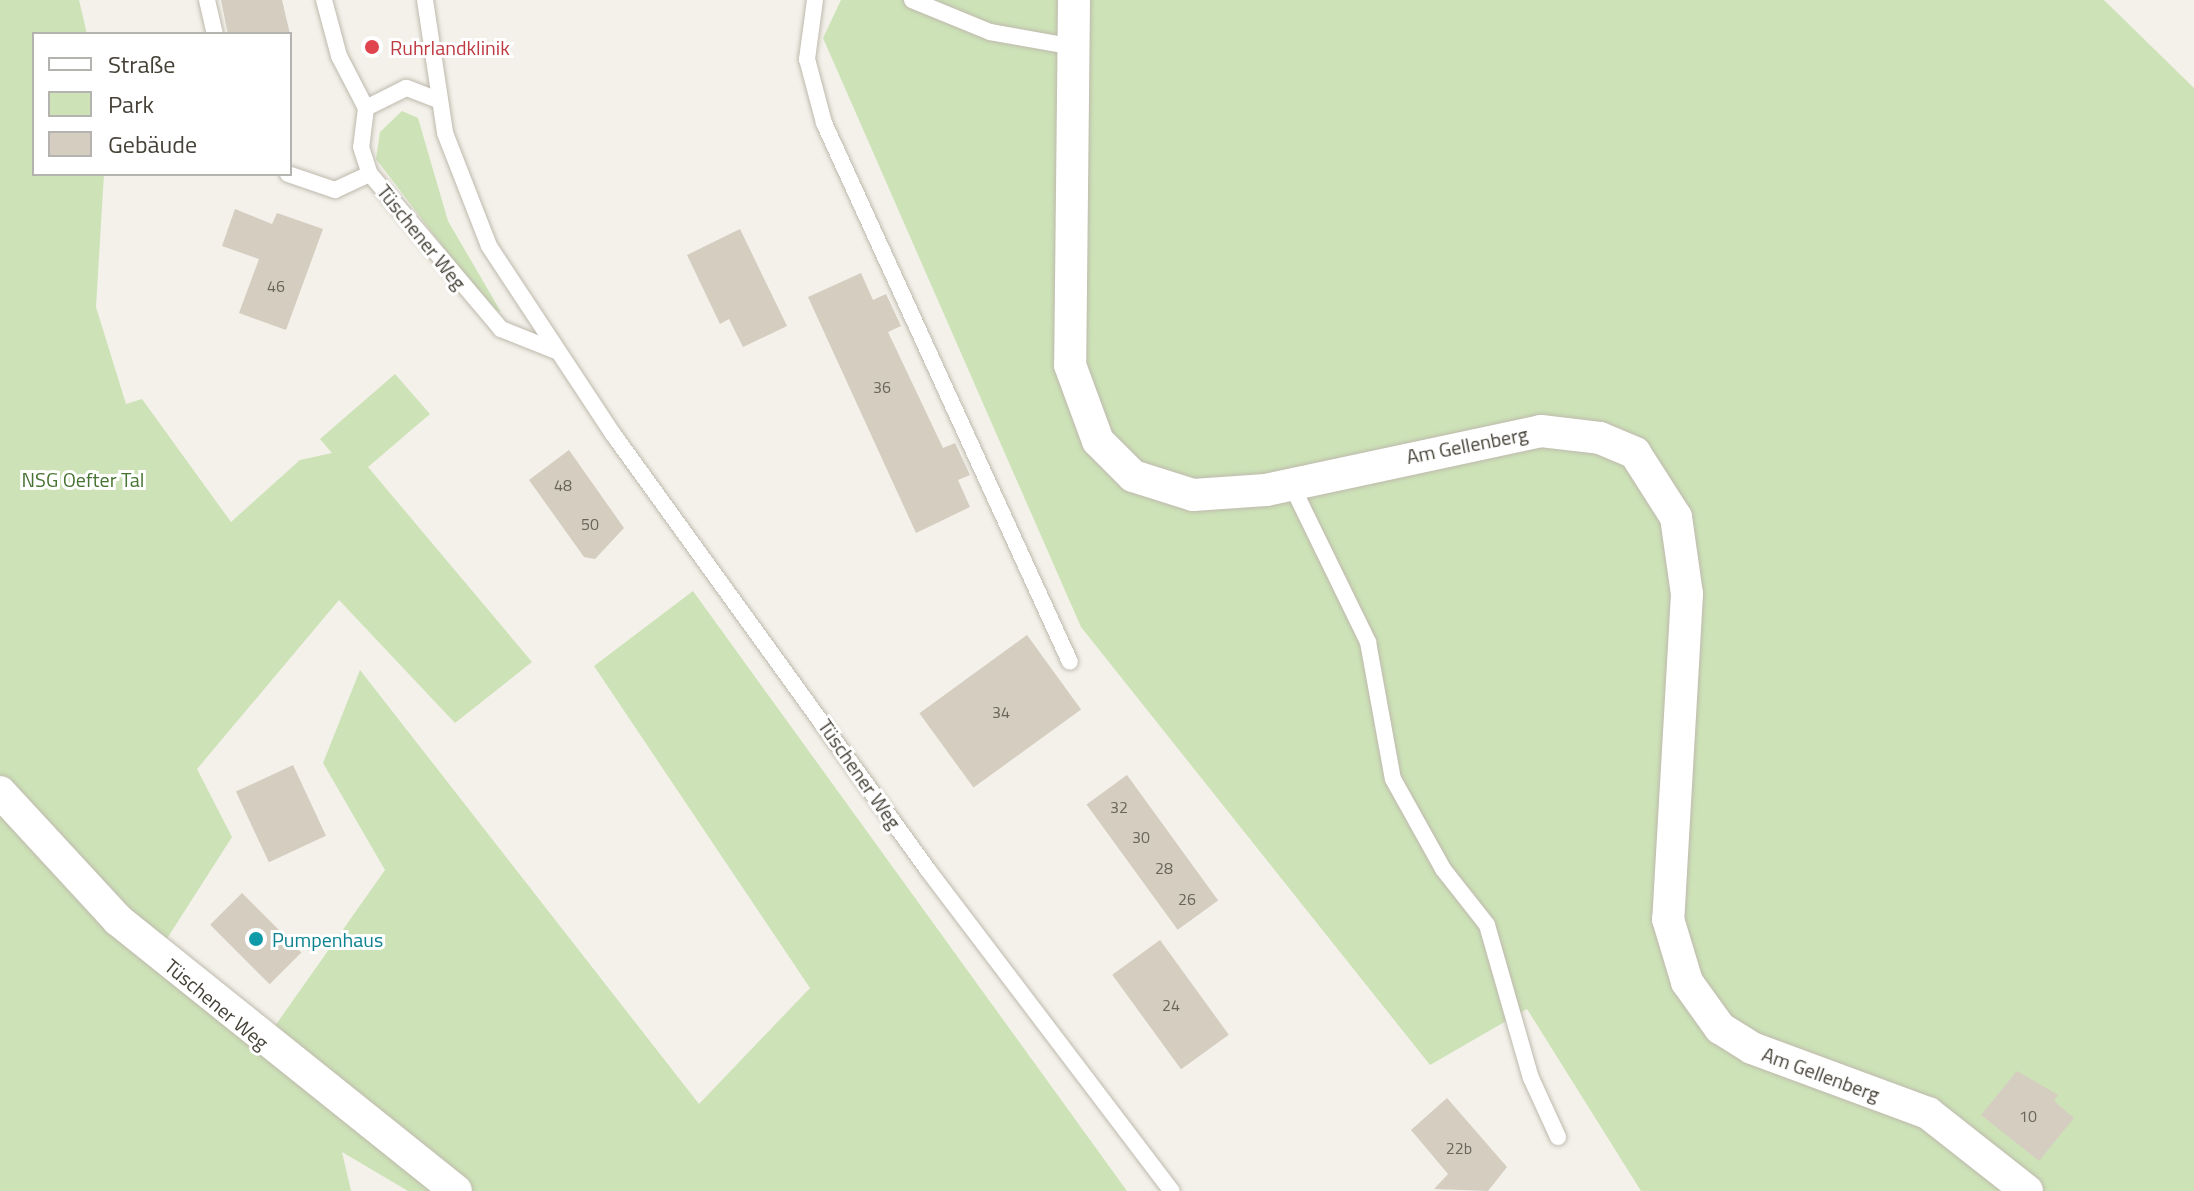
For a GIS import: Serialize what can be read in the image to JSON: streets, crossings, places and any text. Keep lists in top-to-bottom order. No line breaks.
{"streets":{"street":["Tüschener Weg","Am Gellenberg"]},"parks":["NSG Oefter Tal"],"places":["Ruhrlandklinik","Pumpenhaus"],"house_numbers":["46","36","48","50","34","32","30","28","26","24","10","22b"],"legend":["Straße","Park","Gebäude"]}
